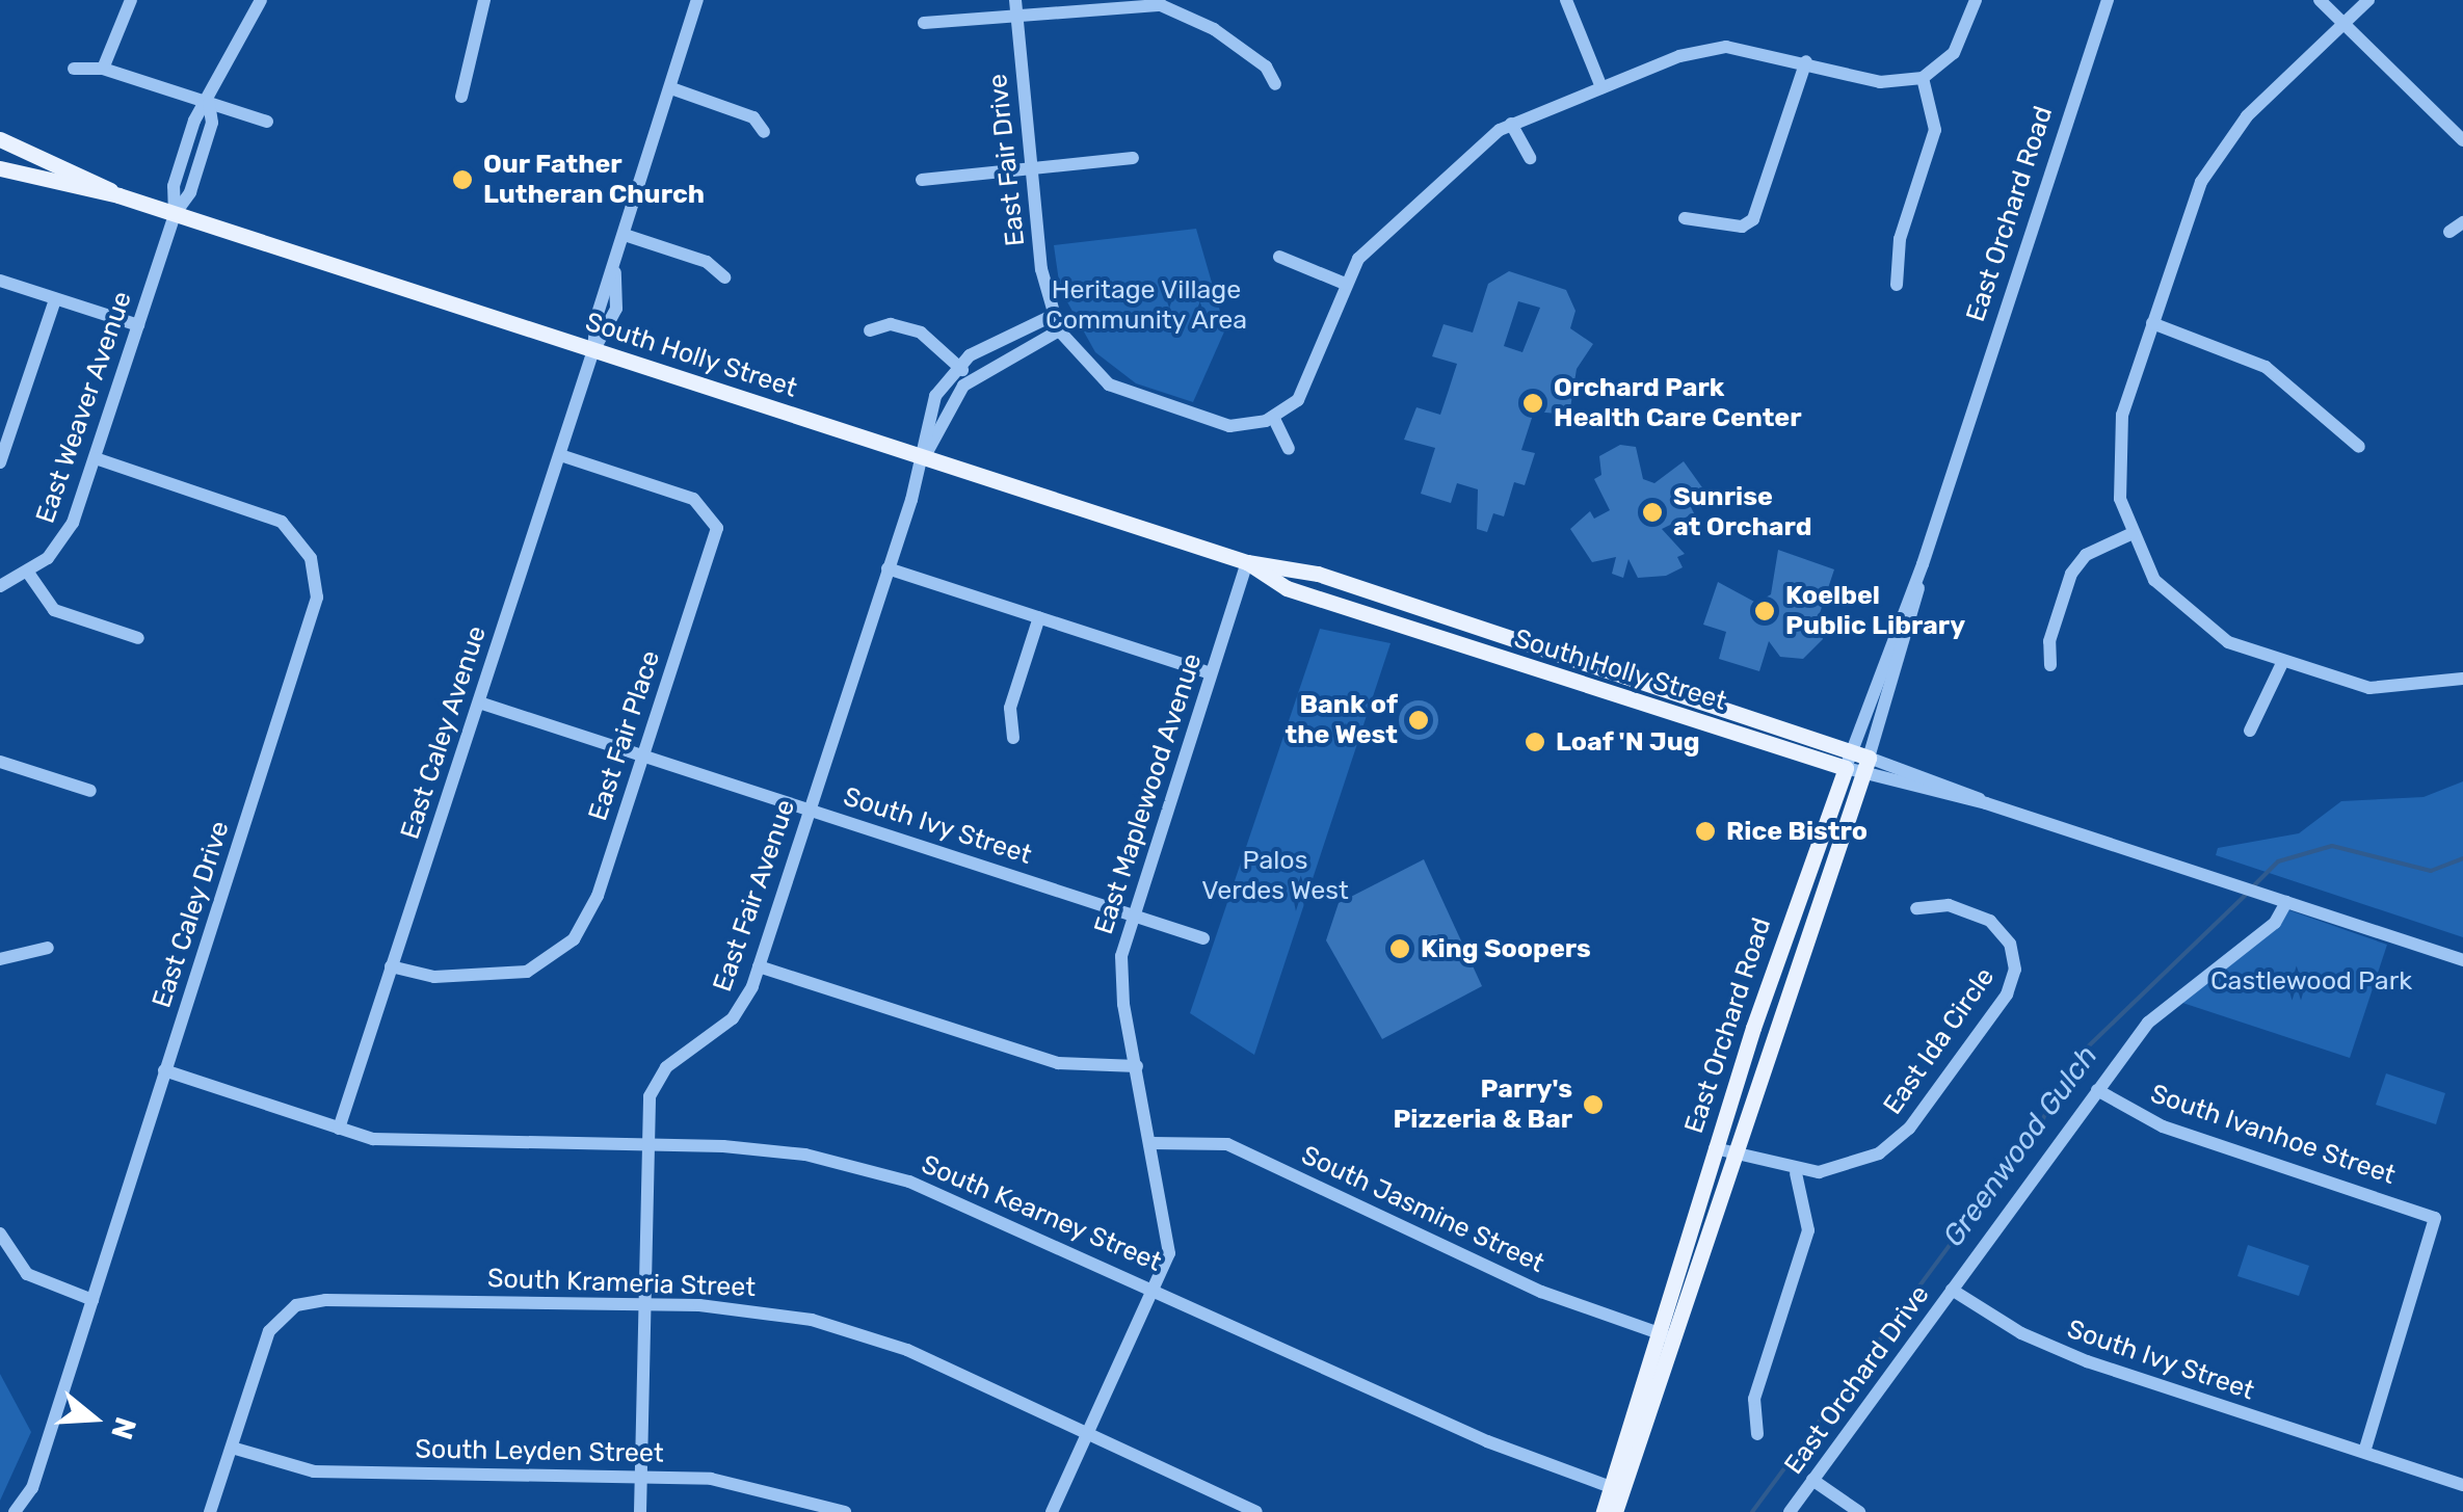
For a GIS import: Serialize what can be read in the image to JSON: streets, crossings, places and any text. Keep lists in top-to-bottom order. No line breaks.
{"streets":{"main road":["East Orchard Road","South Holly Street"],"street":["East Fair Drive","East Weaver Avenue","East Caley Avenue","East Fair Place","East Maplewood Avenue","South Ivy Street","East Fair Avenue","East Caley Drive","East Ida Circle","South Ivanhoe Street","South Jasmine Street","South Kearney Street","South Krameria Street","East Orchard Drive","South Leyden Street"]},"crossings":[["East Fair Drive","East Fair Avenue"],["East Orchard Road","South Holly Street"],["East Orchard Road","East Ida Circle"],["East Orchard Road","South Jasmine Street"],["East Orchard Road","South Kearney Street"],["South Holly Street","East Weaver Avenue"],["South Holly Street","East Caley Avenue"],["South Holly Street","East Maplewood Avenue"],["South Holly Street","East Fair Avenue"],["South Holly Street","East Orchard Drive"],["East Weaver Avenue","East Caley Drive"],["East Caley Avenue","East Fair Place"],["East Caley Avenue","South Ivy Street"],["East Caley Avenue","South Kearney Street"],["East Fair Place","South Ivy Street"],["East Maplewood Avenue","South Ivy Street"],["East Maplewood Avenue","South Jasmine Street"],["East Maplewood Avenue","South Kearney Street"],["East Maplewood Avenue","South Krameria Street"],["South Ivy Street","East Fair Avenue"],["South Ivy Street","South Ivanhoe Street"],["South Ivy Street","East Orchard Drive"],["East Fair Avenue","South Kearney Street"],["East Fair Avenue","South Krameria Street"],["East Fair Avenue","South Leyden Street"],["East Caley Drive","South Kearney Street"],["South Ivanhoe Street","East Orchard Drive"],["South Krameria Street","South Leyden Street"]],"water":["Greenwood Gulch"],"parks":["Heritage Village Community Area","Palos Verdes West","Castlewood Park"],"places":["Our Father Lutheran Church","Orchard Park Health Care Center","Sunrise at Orchard","Koelbel Public Library","Bank of the West","Loaf 'N Jug","Rice Bistro","King Soopers","Parry's Pizzeria & Bar"],"north":"right"}
